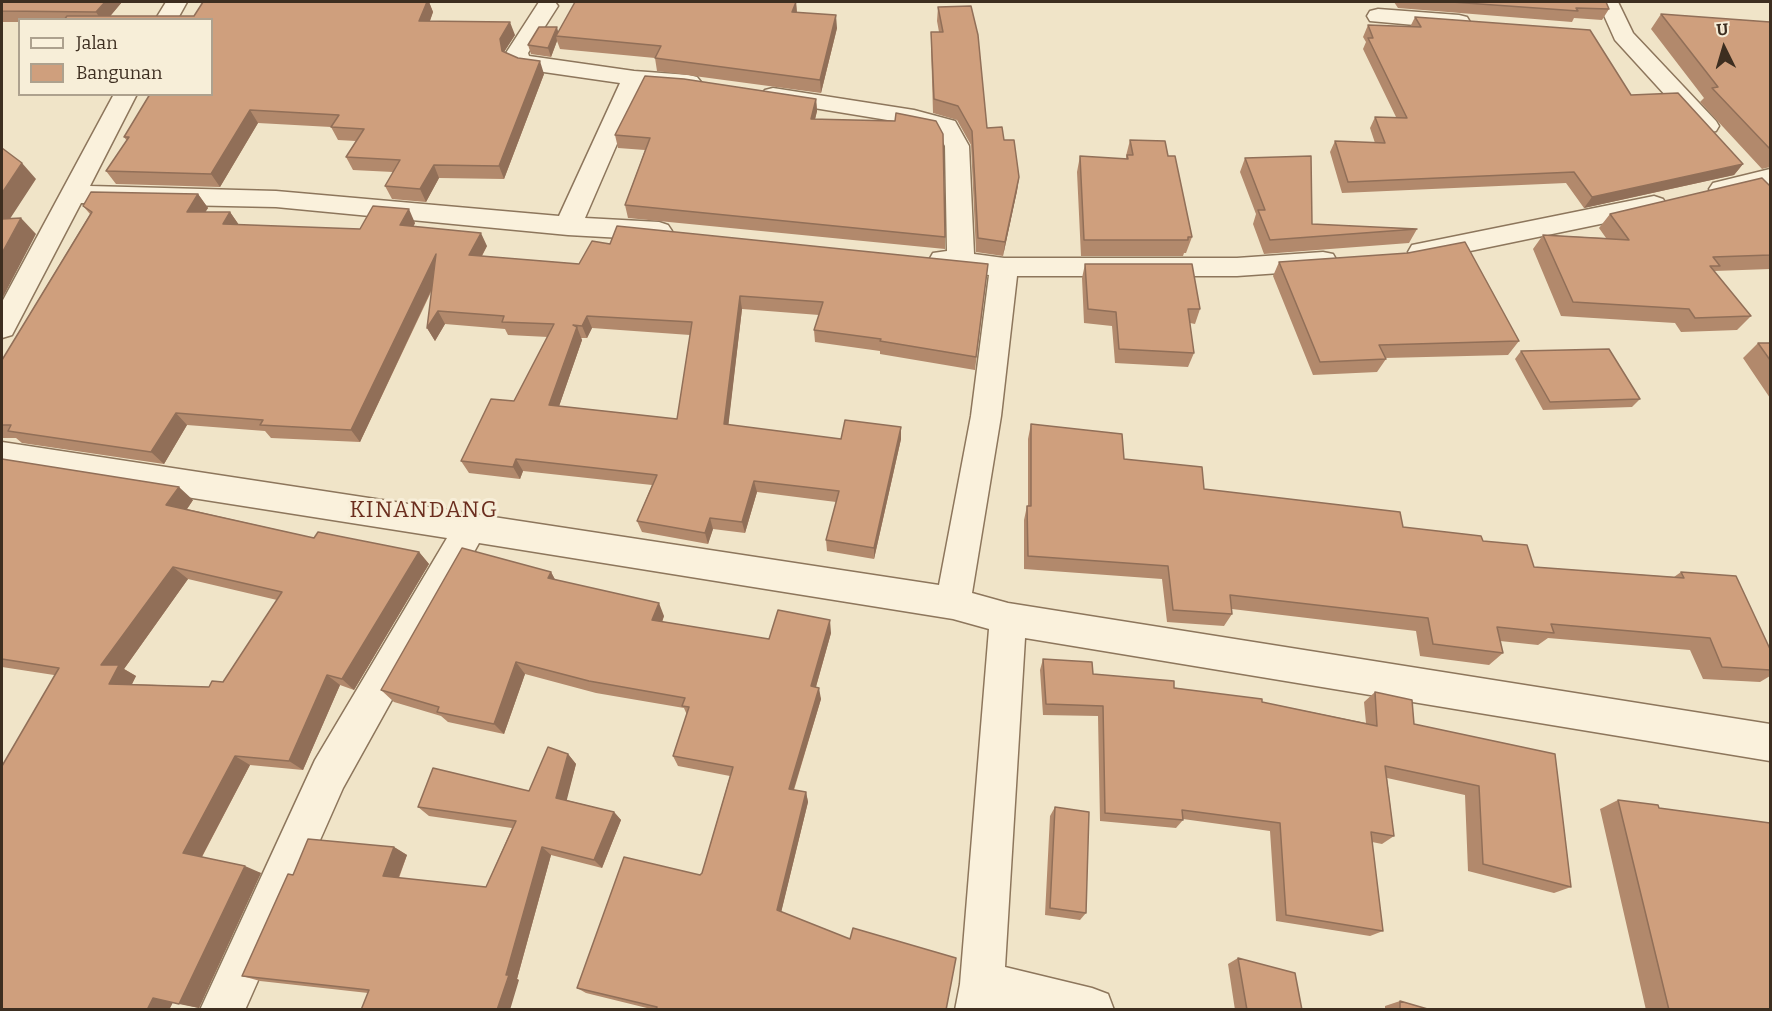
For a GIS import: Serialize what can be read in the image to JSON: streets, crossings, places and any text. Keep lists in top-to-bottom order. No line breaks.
{"districts":["KINANDANG"],"legend":["Jalan","Bangunan"],"north":"top"}
